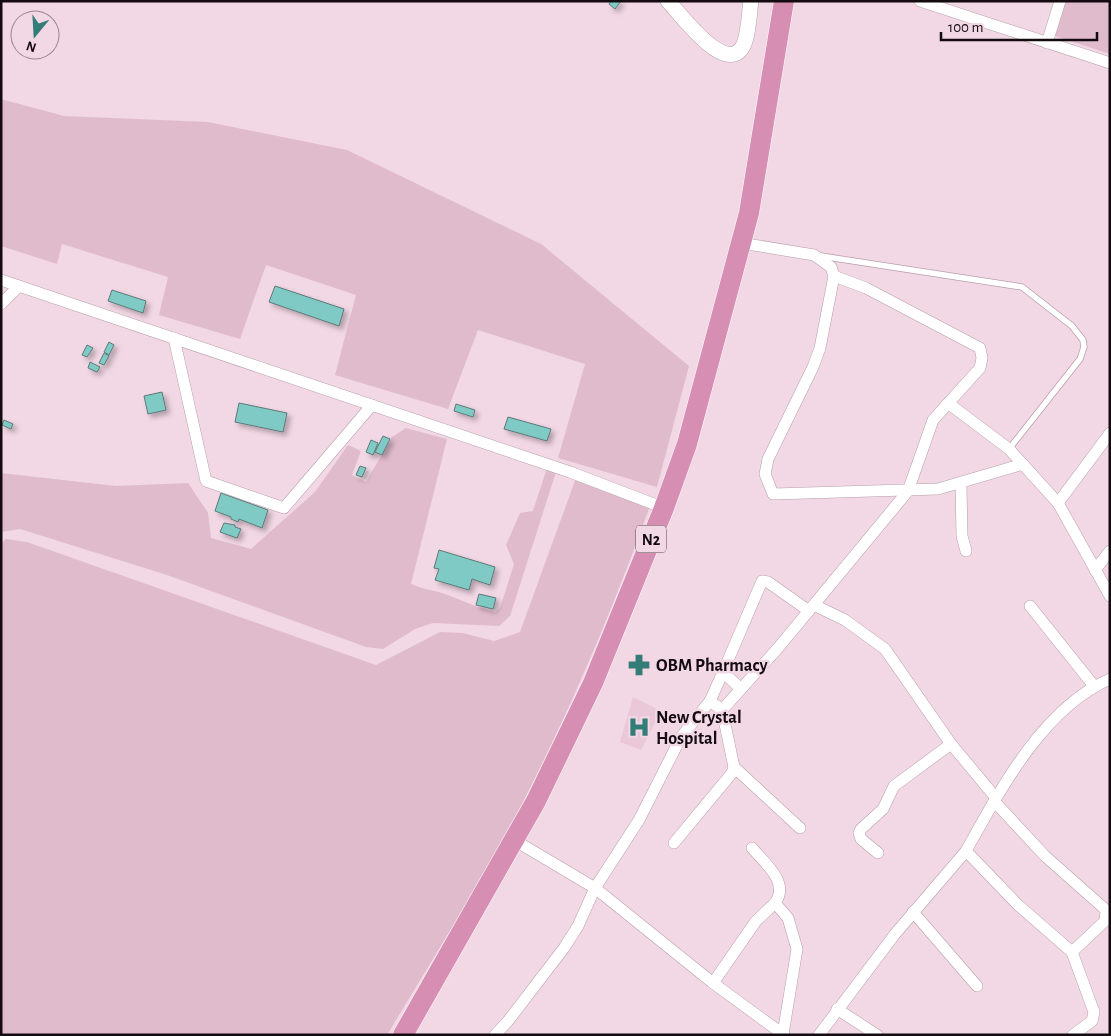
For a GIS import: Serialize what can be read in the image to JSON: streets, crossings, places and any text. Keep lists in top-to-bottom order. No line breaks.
{"streets":{"highway":["N2"]},"places":{"pharmacy":["OBM Pharmacy"],"hospital":["New Crystal Hospital"]},"scale_bar":"100 m","north":"bottom"}
